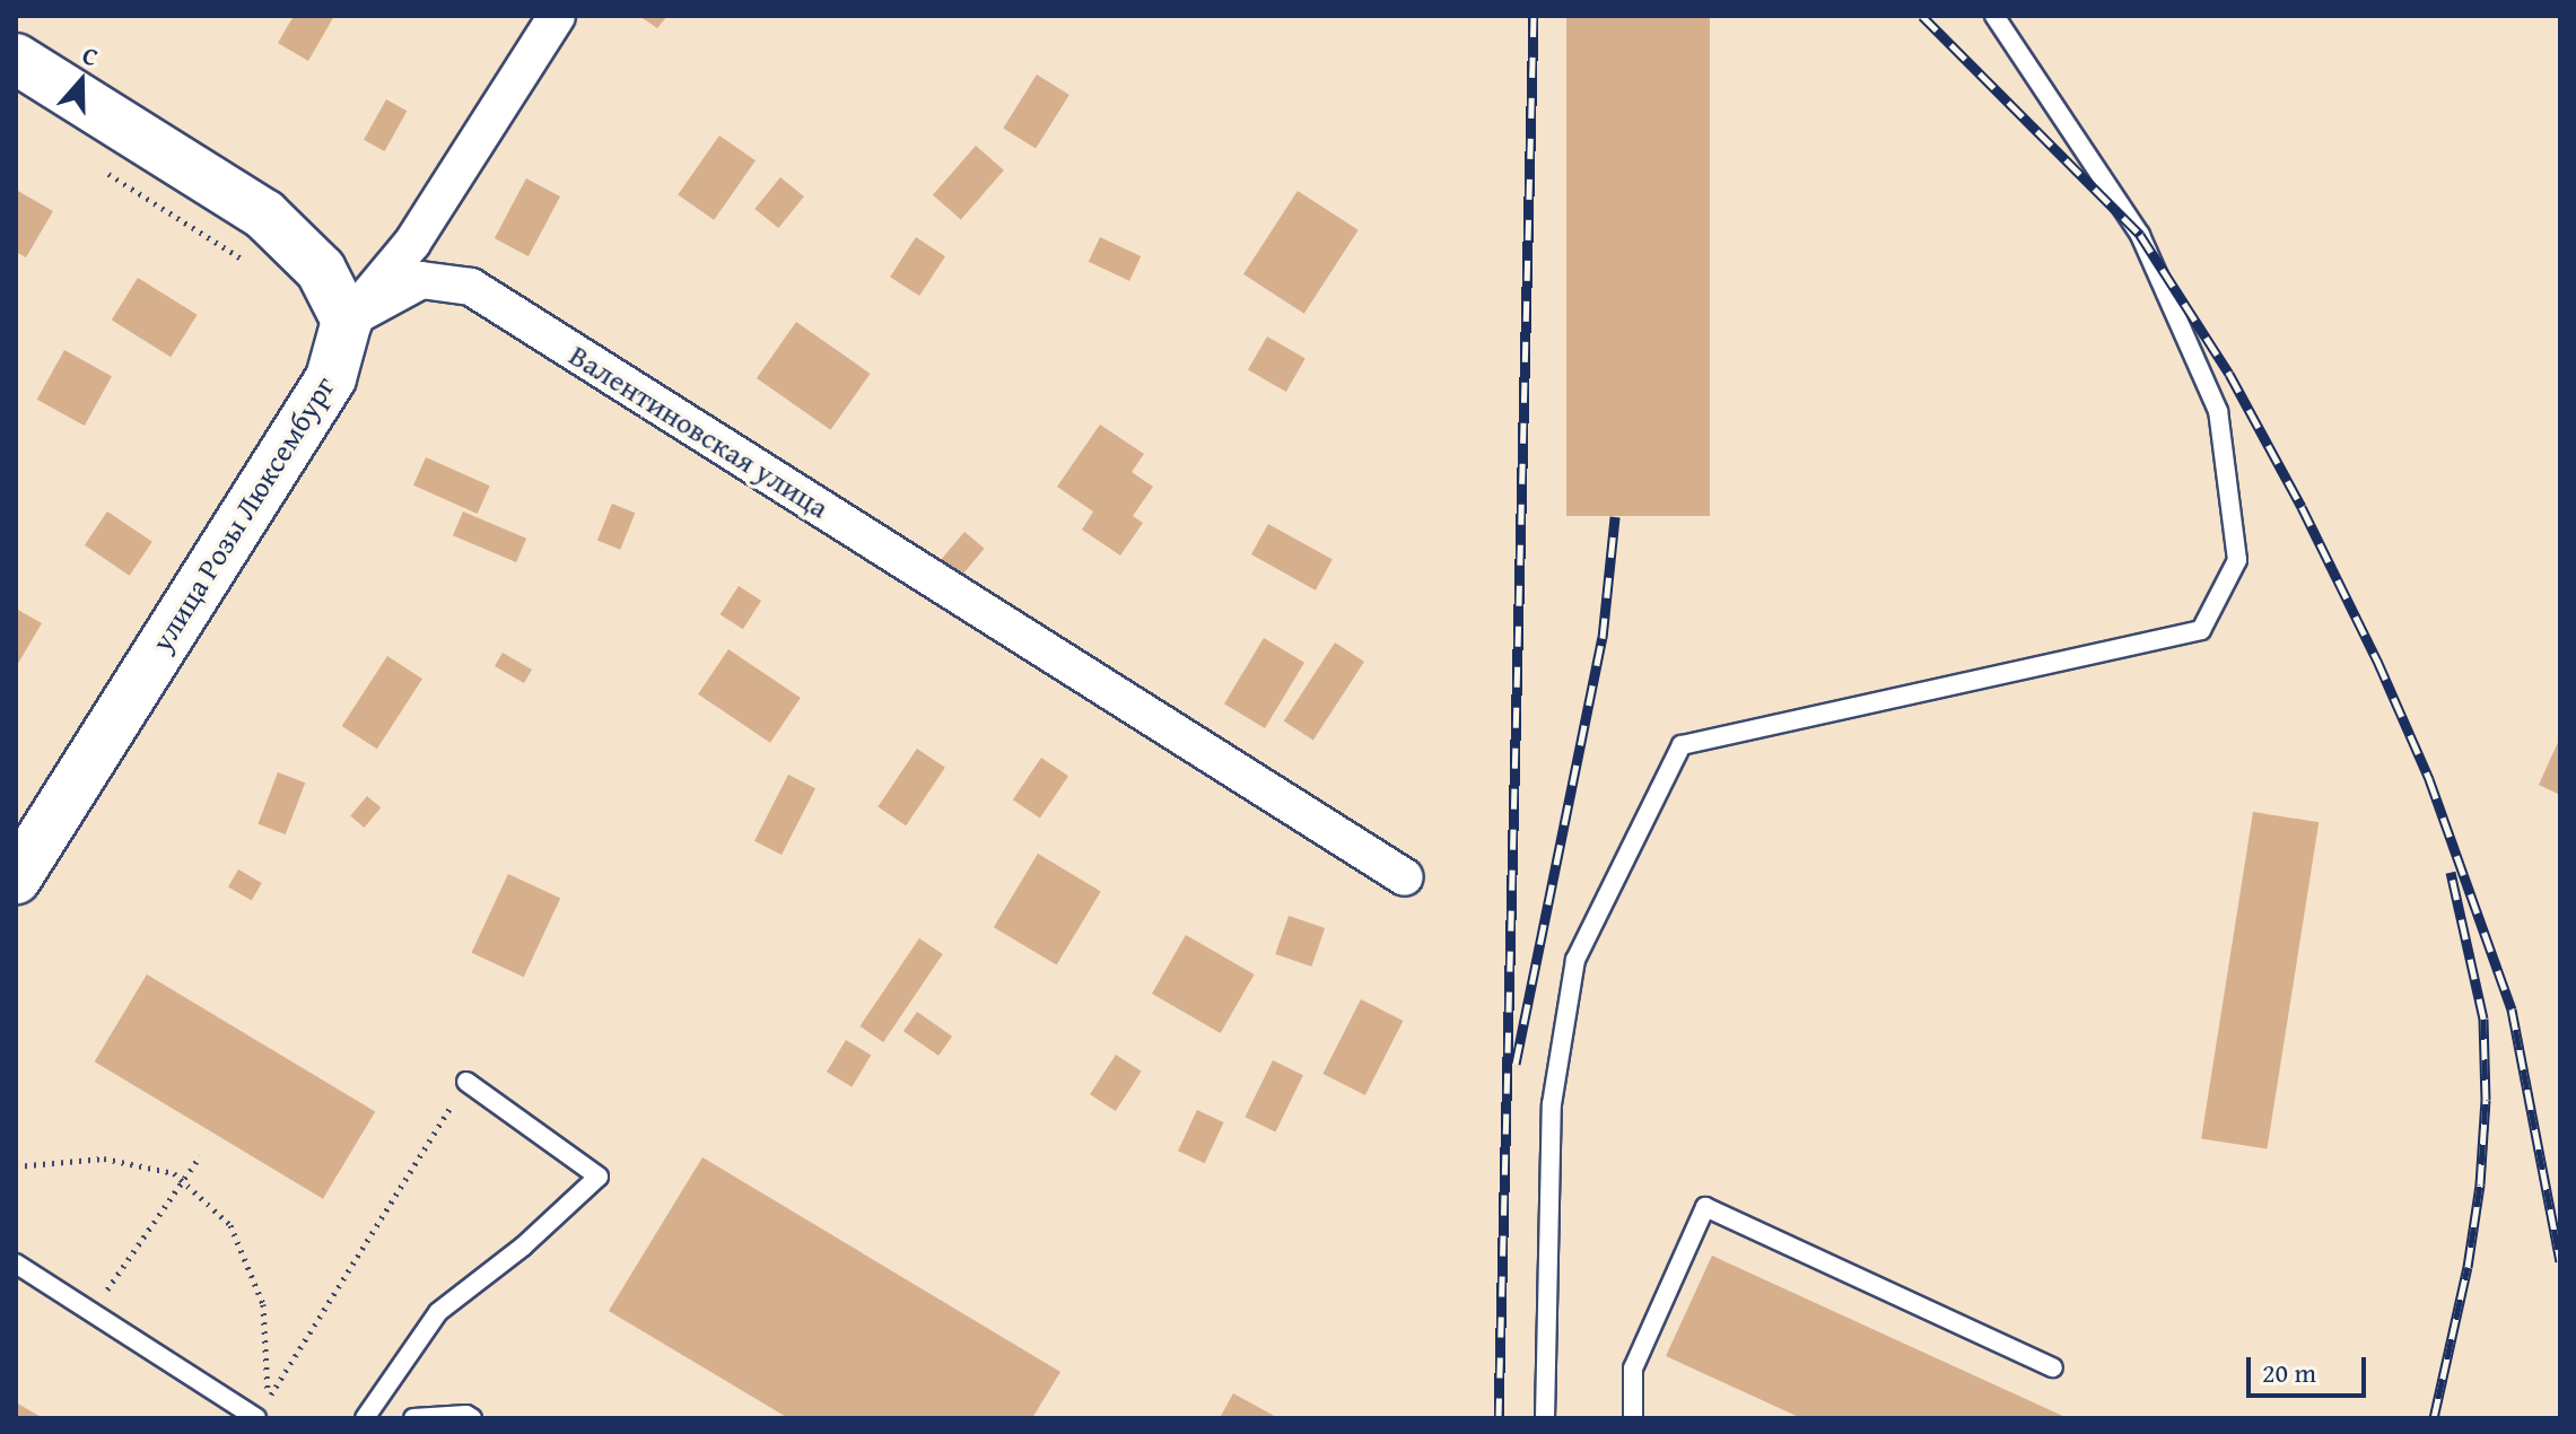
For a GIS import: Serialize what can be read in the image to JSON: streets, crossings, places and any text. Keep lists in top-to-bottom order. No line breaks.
{"streets":{"main road":["улица Розы Люксембург"],"street":["Валентиновская улица"]},"crossings":[["Валентиновская улица","улица Розы Люксембург"]],"scale_bar":"20 m","north":"top"}
